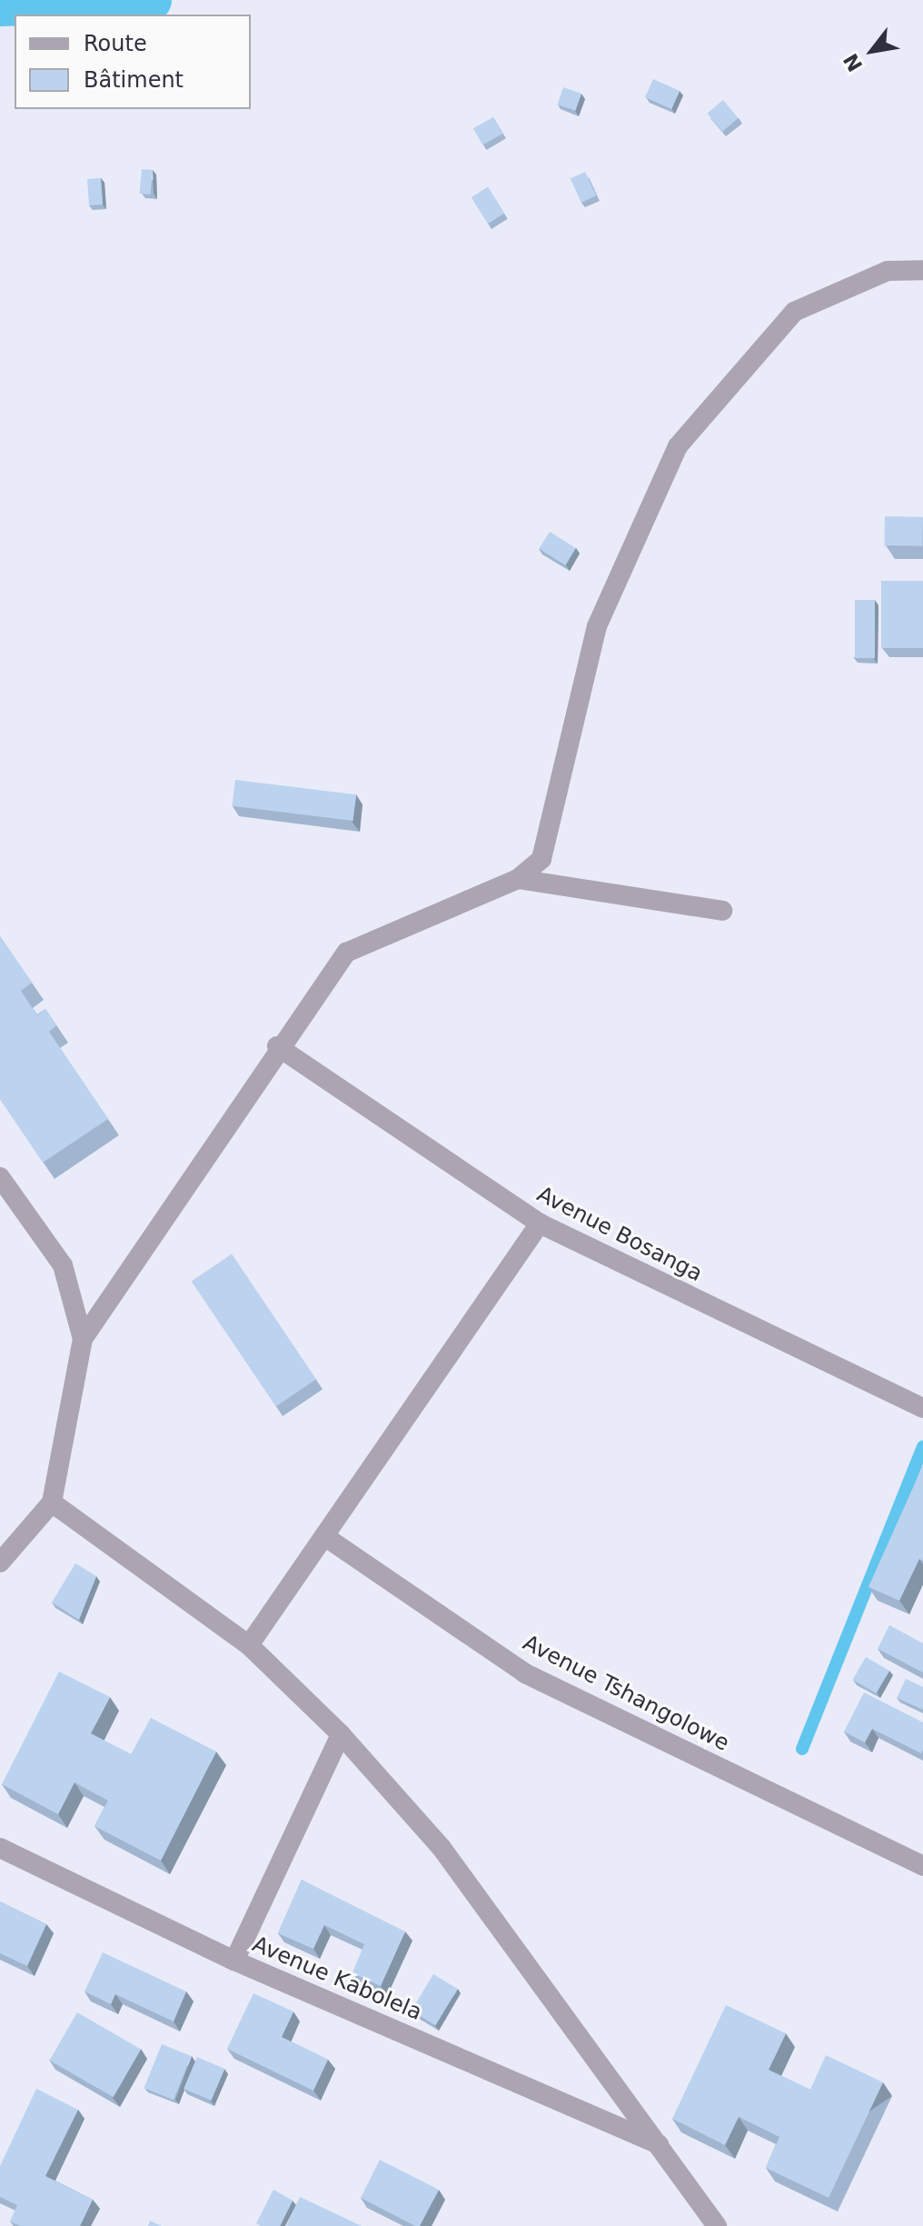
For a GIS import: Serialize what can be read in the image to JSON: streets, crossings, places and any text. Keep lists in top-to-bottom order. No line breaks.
{"streets":{"street":["Avenue Bosanga","Avenue Tshangolowe","Avenue Kabolela"]},"legend":["Route","Bâtiment"],"north":"bottom left"}
